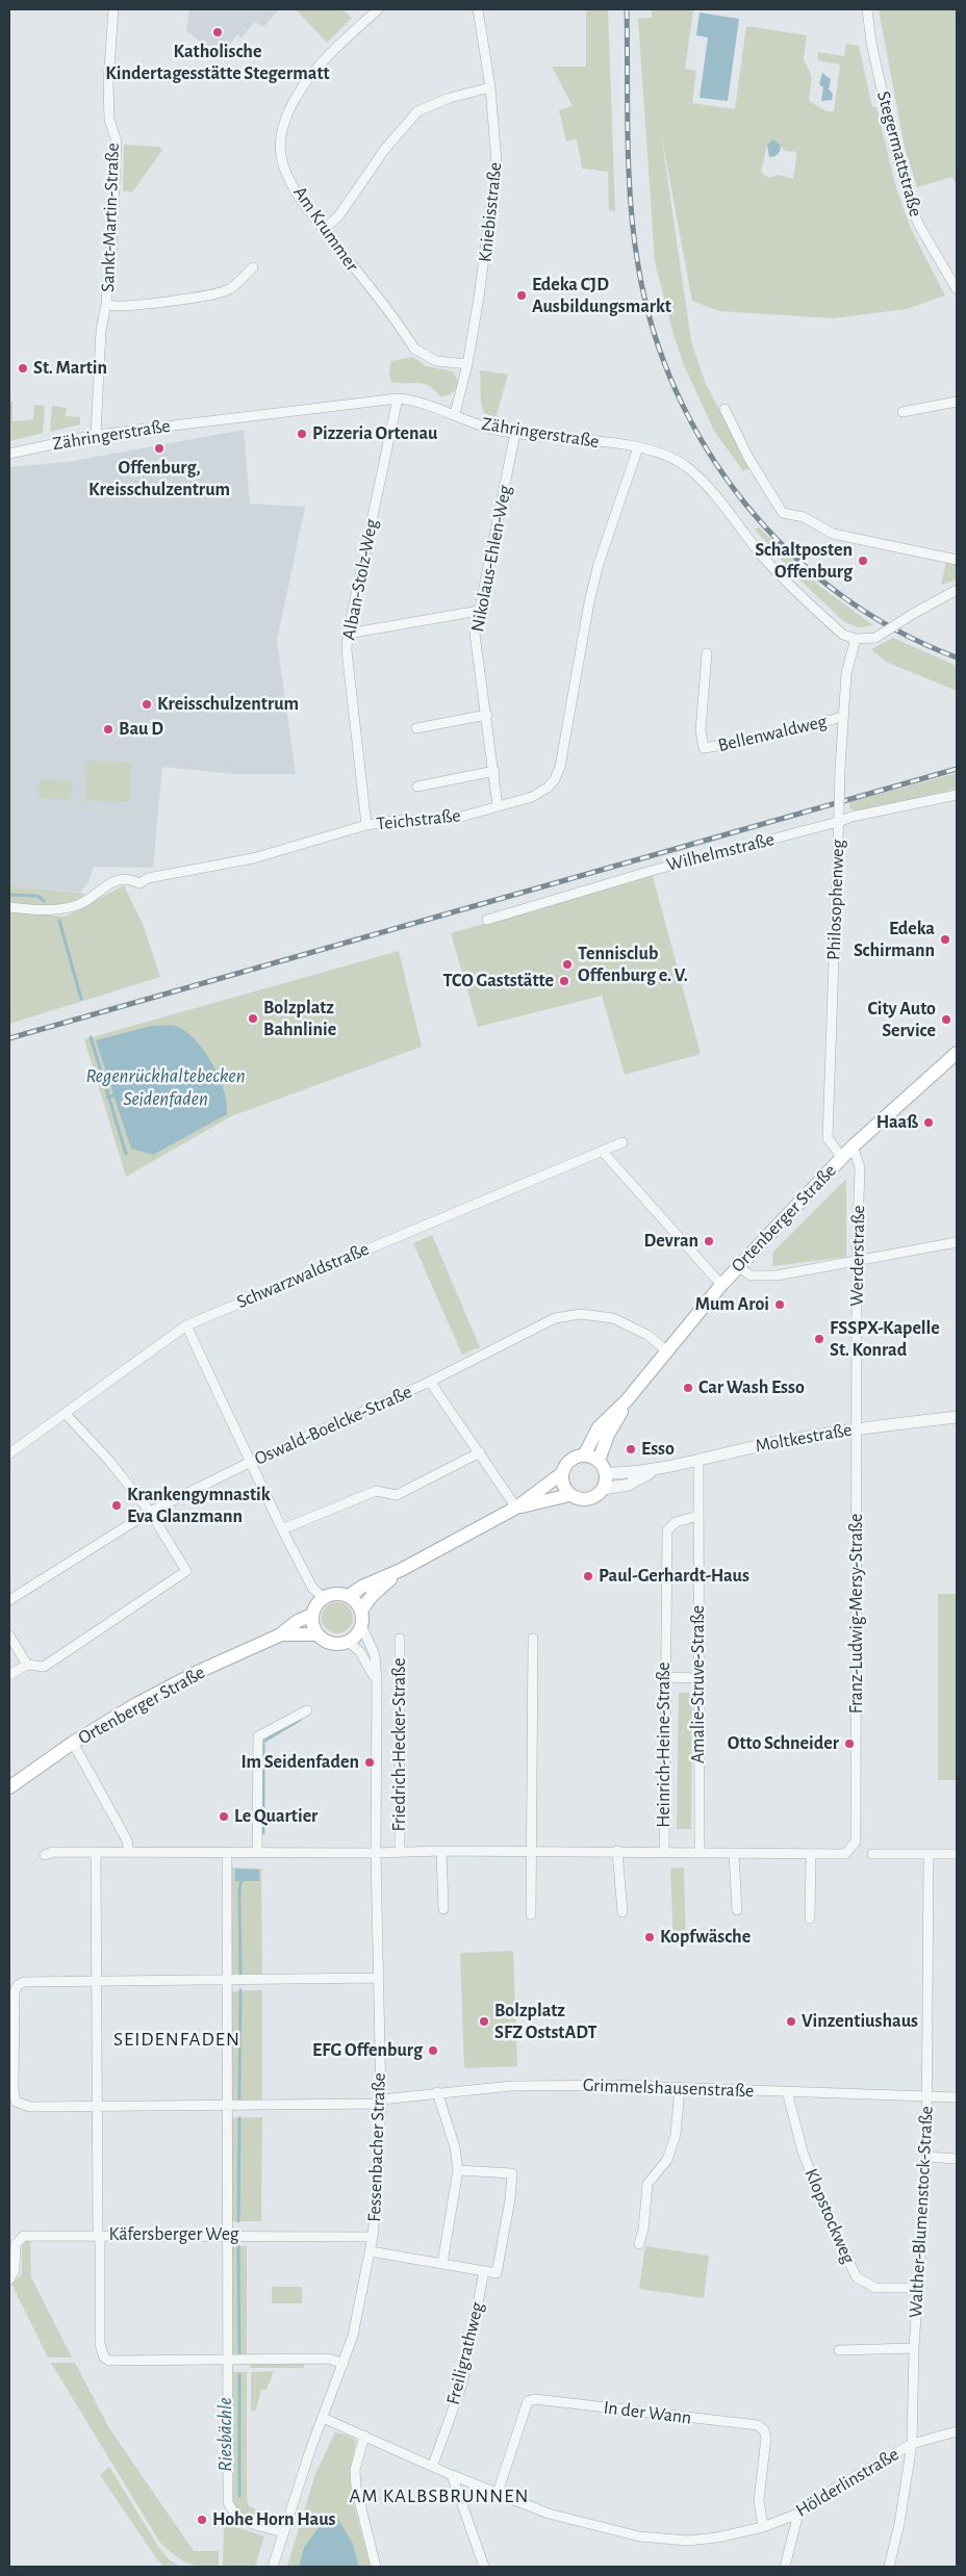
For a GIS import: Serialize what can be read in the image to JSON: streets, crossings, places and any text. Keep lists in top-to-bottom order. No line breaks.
{"streets":{"main road":["Ortenberger Straße"],"street":["Stegermattstraße","Kniebisstraße","Sankt-Martin-Straße","Am Krummer","Zähringerstraße","Nikolaus-Ehlen-Weg","Alban-Stolz-Weg","Bellenwaldweg","Teichstraße","Wilhelmstraße","Philosophenweg","Werderstraße","Schwarzwaldstraße","Oswald-Boelcke-Straße","Moltkestraße","Franz-Ludwig-Mersy-Straße","Amalie-Struve-Straße","Friedrich-Hecker-Straße","Heinrich-Heine-Straße","Grimmelshausenstraße","Fessenbacher Straße","Walther-Blumenstock-Straße","Klopstockweg","Käfersberger Weg","Freiligrathweg","In der Wann","Hölderlinstraße"]},"crossings":[["Kniebisstraße","Am Krummer"],["Kniebisstraße","Zähringerstraße"],["Sankt-Martin-Straße","Zähringerstraße"],["Zähringerstraße","Nikolaus-Ehlen-Weg"],["Zähringerstraße","Alban-Stolz-Weg"],["Zähringerstraße","Teichstraße"],["Zähringerstraße","Philosophenweg"],["Nikolaus-Ehlen-Weg","Teichstraße"],["Alban-Stolz-Weg","Teichstraße"],["Bellenwaldweg","Philosophenweg"],["Wilhelmstraße","Philosophenweg"],["Philosophenweg","Ortenberger Straße"],["Ortenberger Straße","Werderstraße"],["Ortenberger Straße","Oswald-Boelcke-Straße"],["Ortenberger Straße","Moltkestraße"],["Ortenberger Straße","Fessenbacher Straße"],["Werderstraße","Moltkestraße"],["Werderstraße","Franz-Ludwig-Mersy-Straße"],["Moltkestraße","Franz-Ludwig-Mersy-Straße"],["Moltkestraße","Amalie-Struve-Straße"],["Franz-Ludwig-Mersy-Straße","Amalie-Struve-Straße"],["Franz-Ludwig-Mersy-Straße","Friedrich-Hecker-Straße"],["Franz-Ludwig-Mersy-Straße","Heinrich-Heine-Straße"],["Franz-Ludwig-Mersy-Straße","Fessenbacher Straße"],["Amalie-Struve-Straße","Heinrich-Heine-Straße"],["Grimmelshausenstraße","Fessenbacher Straße"],["Grimmelshausenstraße","Walther-Blumenstock-Straße"],["Grimmelshausenstraße","Klopstockweg"],["Fessenbacher Straße","Käfersberger Weg"],["Fessenbacher Straße","Hölderlinstraße"],["Walther-Blumenstock-Straße","Klopstockweg"],["Walther-Blumenstock-Straße","Hölderlinstraße"],["Freiligrathweg","Hölderlinstraße"],["In der Wann","Hölderlinstraße"]],"districts":["SEIDENFADEN","AM KALBSBRUNNEN"],"water":["Regenrückhaltebecken Seidenfaden","Riesbächle"],"places":["Katholische Kindertagesstätte Stegermatt","Edeka CJD Ausbildungsmarkt","St. Martin","Pizzeria Ortenau","Offenburg, Kreisschulzentrum","Schaltposten Offenburg","Kreisschulzentrum","Bau D","Edeka Schirmann","Tennisclub Offenburg e. V.","TCO Gaststätte","Bolzplatz Bahnlinie","City Auto Service","Haaß","Devran","Mum Aroi","FSSPX-Kapelle St. Konrad","Car Wash Esso","Esso","Krankengymnastik Eva Glanzmann","Paul-Gerhardt-Haus","Otto Schneider","Im Seidenfaden","Le Quartier","Kopfwäsche","Bolzplatz SFZ OststADT","Vinzentiushaus","EFG Offenburg","Hohe Horn Haus"]}
